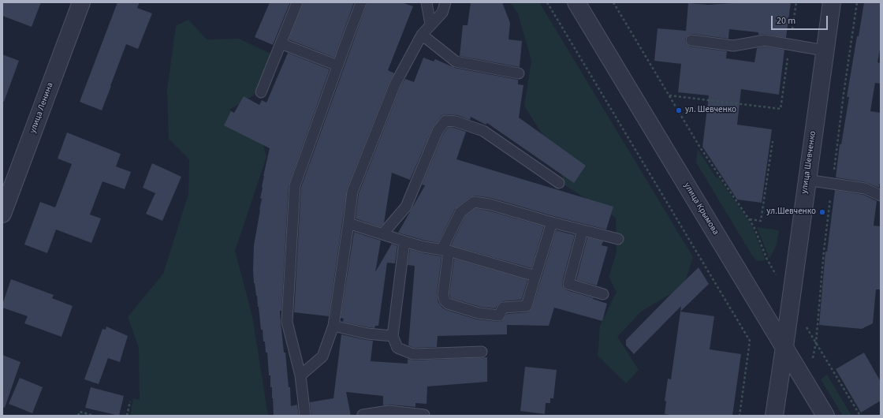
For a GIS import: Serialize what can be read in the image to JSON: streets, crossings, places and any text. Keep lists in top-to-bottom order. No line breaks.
{"streets":{"street":["улица Ленина","улица Шевченко","улица Крымова"]},"crossings":[["улица Шевченко","улица Крымова"]],"places":["ул. Шевченко","ул.Шевченко"],"scale_bar":"20 m"}
